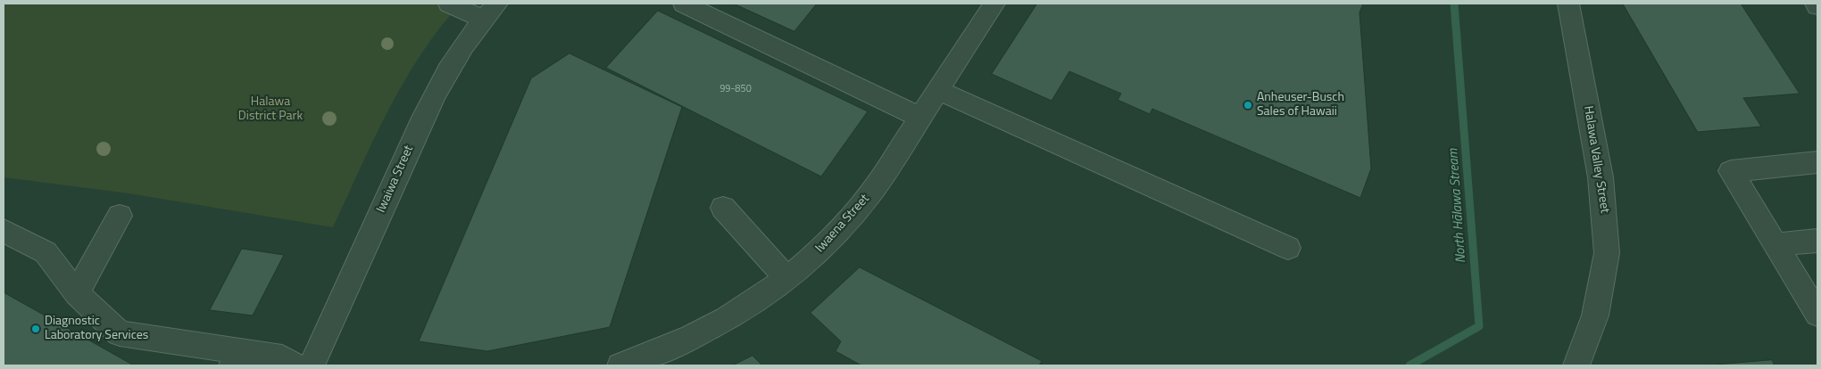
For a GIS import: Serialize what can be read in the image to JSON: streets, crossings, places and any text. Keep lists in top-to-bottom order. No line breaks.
{"streets":{"street":["Halawa Valley Street","Iwaiwa Street","Iwaena Street"]},"water":["North Hālawa Stream"],"parks":["Halawa District Park"],"places":["Anheuser-Busch Sales of Hawaii","Diagnostic Laboratory Services"],"house_numbers":["99-850"]}
